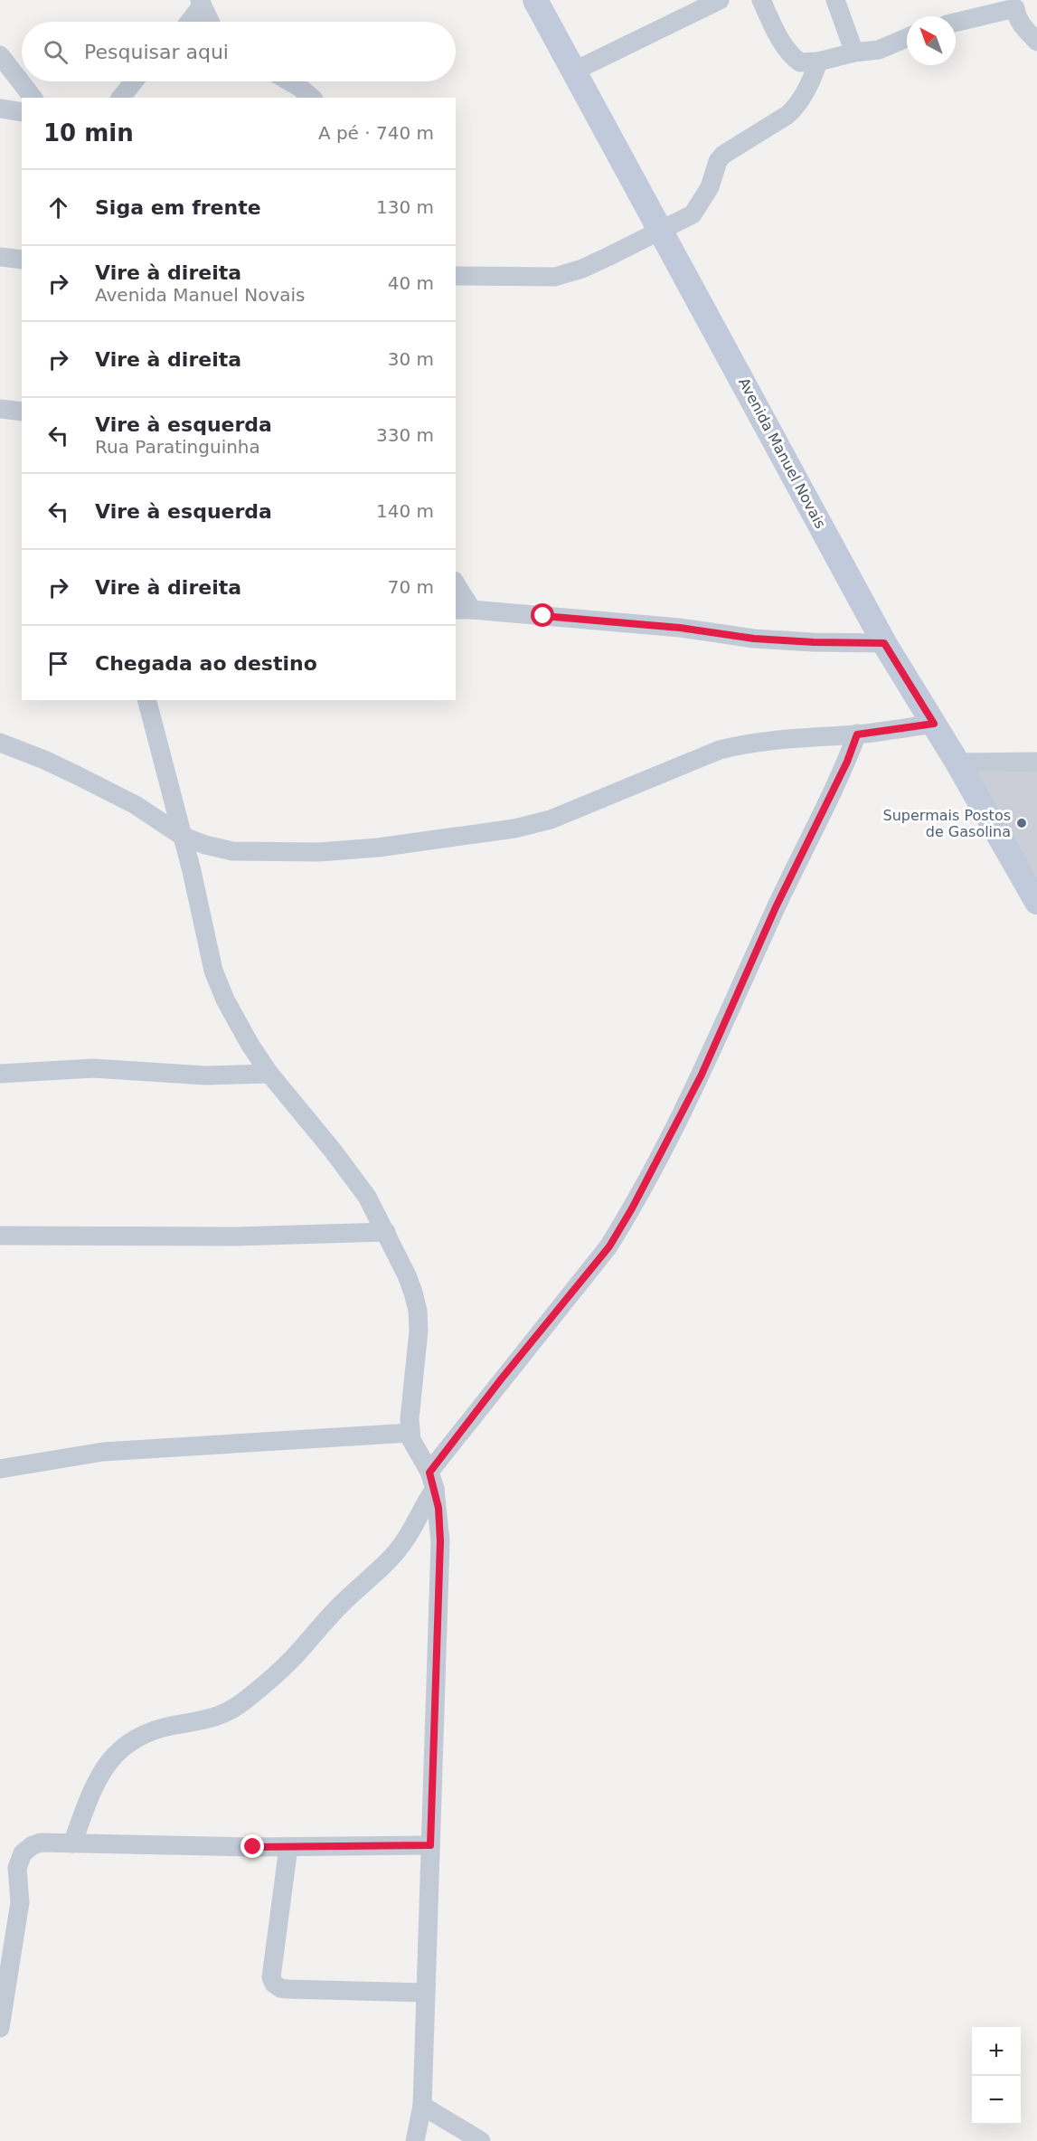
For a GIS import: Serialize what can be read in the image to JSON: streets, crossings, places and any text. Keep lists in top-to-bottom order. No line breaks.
{"streets":{"street":["Avenida Manuel Novais"]},"places":["Supermais Postos de Gasolina"],"north":"top left","page":{"search":"Pesquisar aqui","heading":["10 min","A pé · 740 m"],"list":[["Siga em frente","130 m"],["Vire à direita","Avenida Manuel Novais","40 m"],["Vire à direita","30 m"],["Vire à esquerda","Rua Paratinguinha","330 m"],["Vire à esquerda","140 m"],["Vire à direita","70 m"],"Chegada ao destino"],"map_buttons":["+","−"]}}
